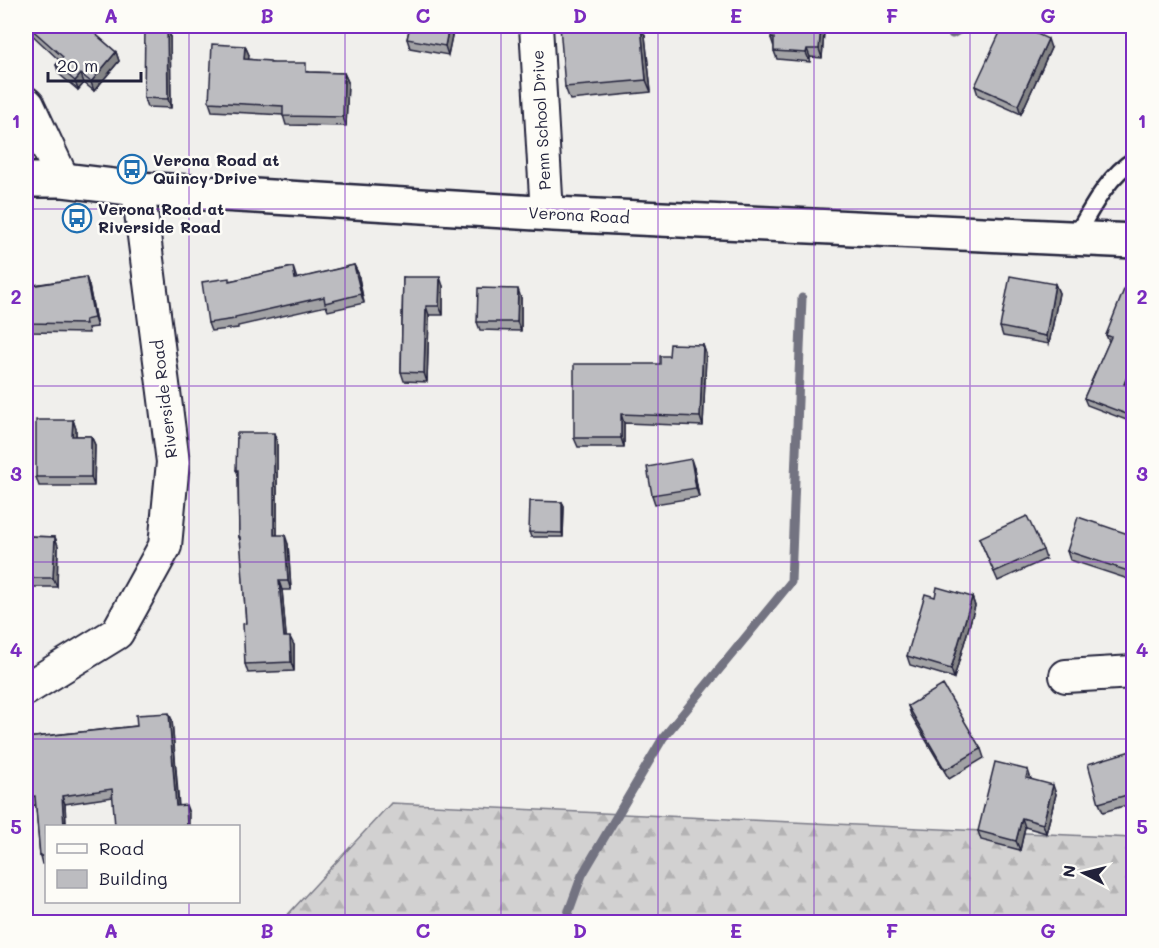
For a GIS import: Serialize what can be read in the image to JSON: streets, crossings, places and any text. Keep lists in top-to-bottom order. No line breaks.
{"streets":{"street":["Penn School Drive","Verona Road","Riverside Road"]},"crossings":[["Penn School Drive","Verona Road"],["Verona Road","Riverside Road"]],"places":{"bus stop":["Verona Road at Quincy Drive","Verona Road at Riverside Road"]},"legend":["Road","Building"],"scale_bar":"20 m","north":"left","grid":{"columns":["A","B","C","D","E","F","G"],"rows":["1","2","3","4","5"]}}
